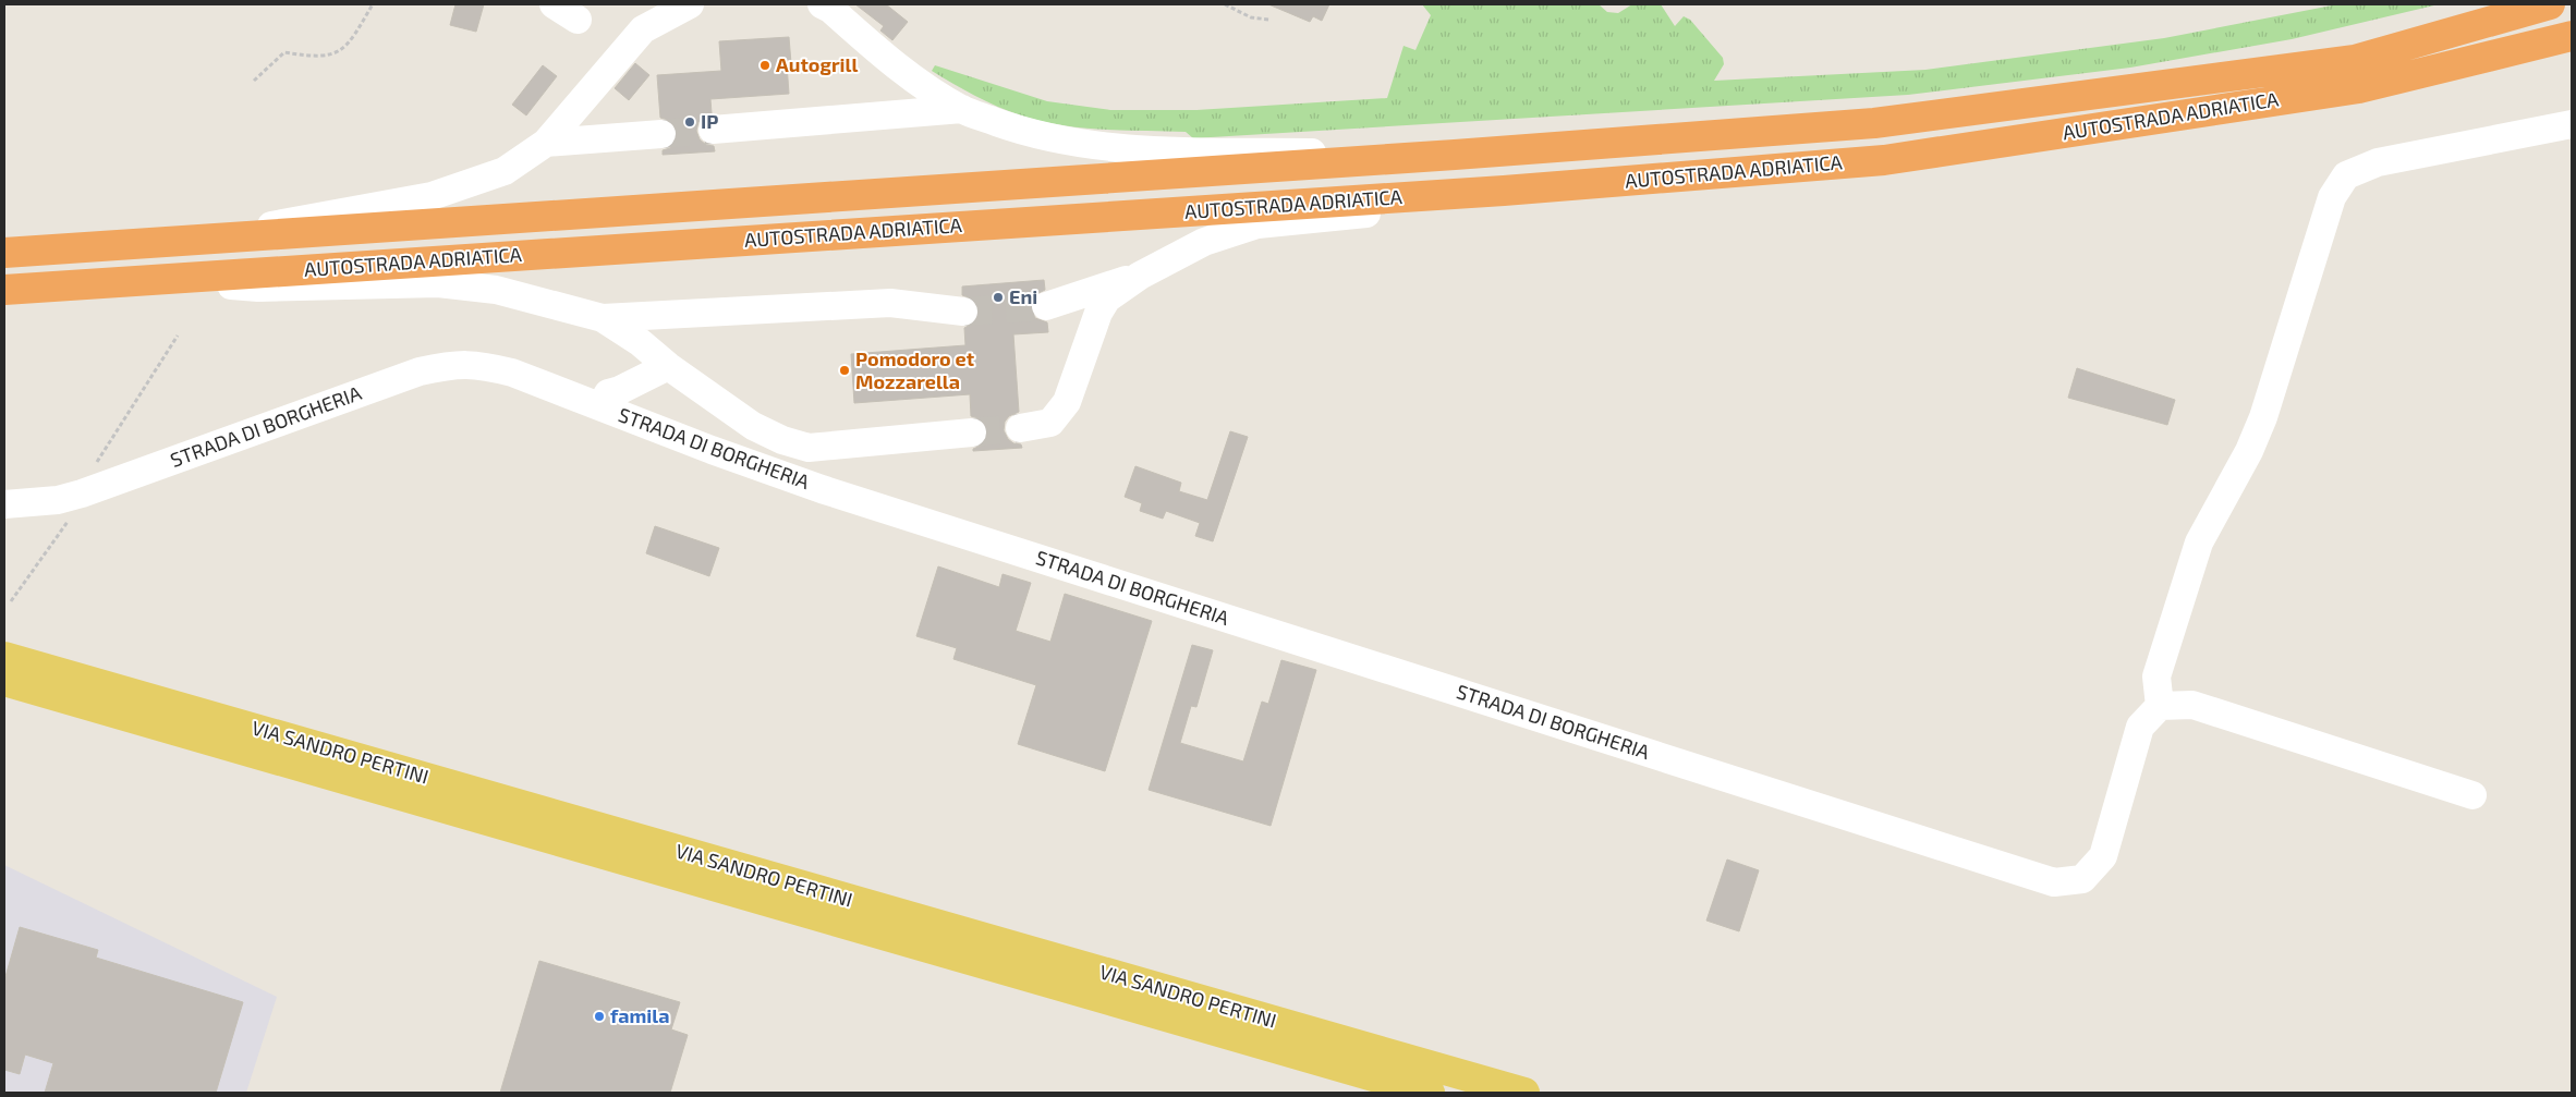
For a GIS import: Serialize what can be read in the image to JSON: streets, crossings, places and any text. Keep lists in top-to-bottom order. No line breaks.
{"streets":{"highway":["AUTOSTRADA ADRIATICA"],"main road":["VIA SANDRO PERTINI"],"street":["STRADA DI BORGHERIA"]},"places":["Autogrill","IP","Eni","Pomodoro et Mozzarella","famila"]}
